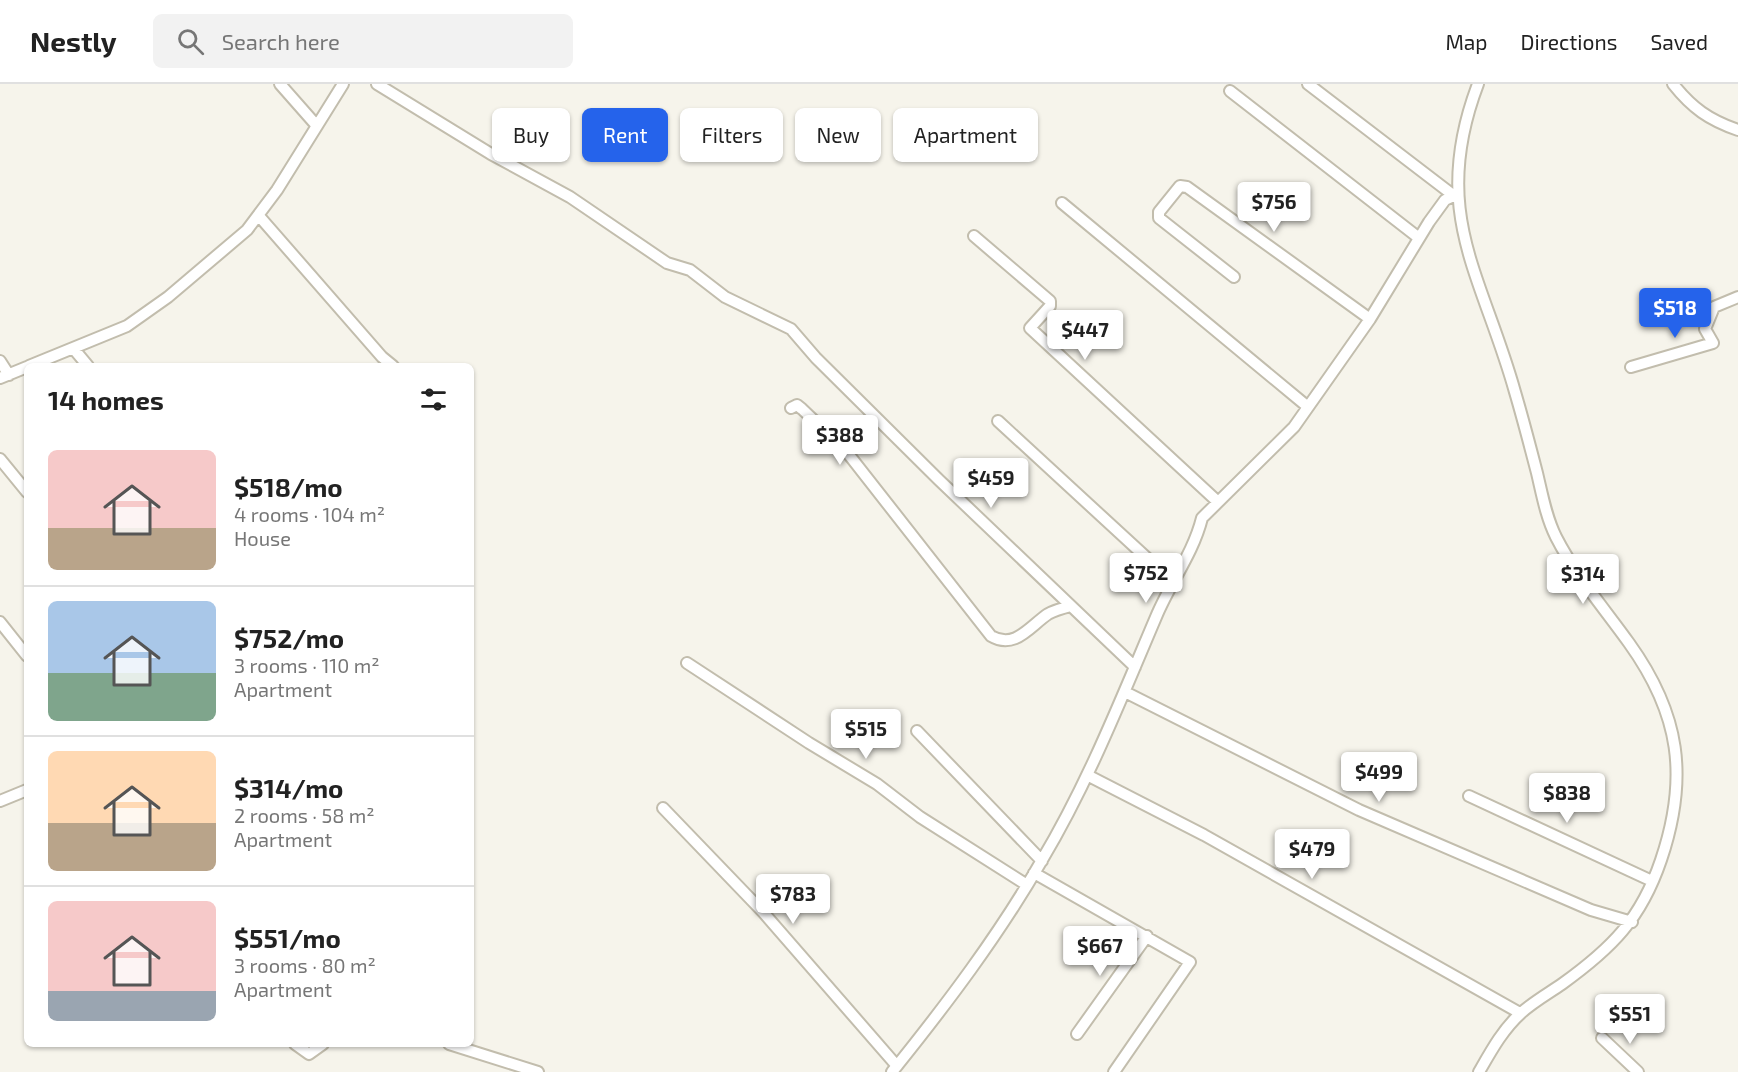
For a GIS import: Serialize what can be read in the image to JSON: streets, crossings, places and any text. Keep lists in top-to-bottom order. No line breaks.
{"page":{"header":"Nestly","search":"Search here","nav":["Map","Directions","Saved"],"chip":["Buy","Rent","Filters","New","Apartment"],"price":["$756","$518","$447","$388","$459","$752","$314","$515","$499","$838","$479","$783","$667","$551"],"heading":"14 homes","list":[{"name":"$518/mo","note":"4 rooms · 104 m² · House"},{"name":"$752/mo","note":"3 rooms · 110 m² · Apartment"},{"name":"$314/mo","note":"2 rooms · 58 m² · Apartment"},{"name":"$551/mo","note":"3 rooms · 80 m² · Apartment"}]}}
